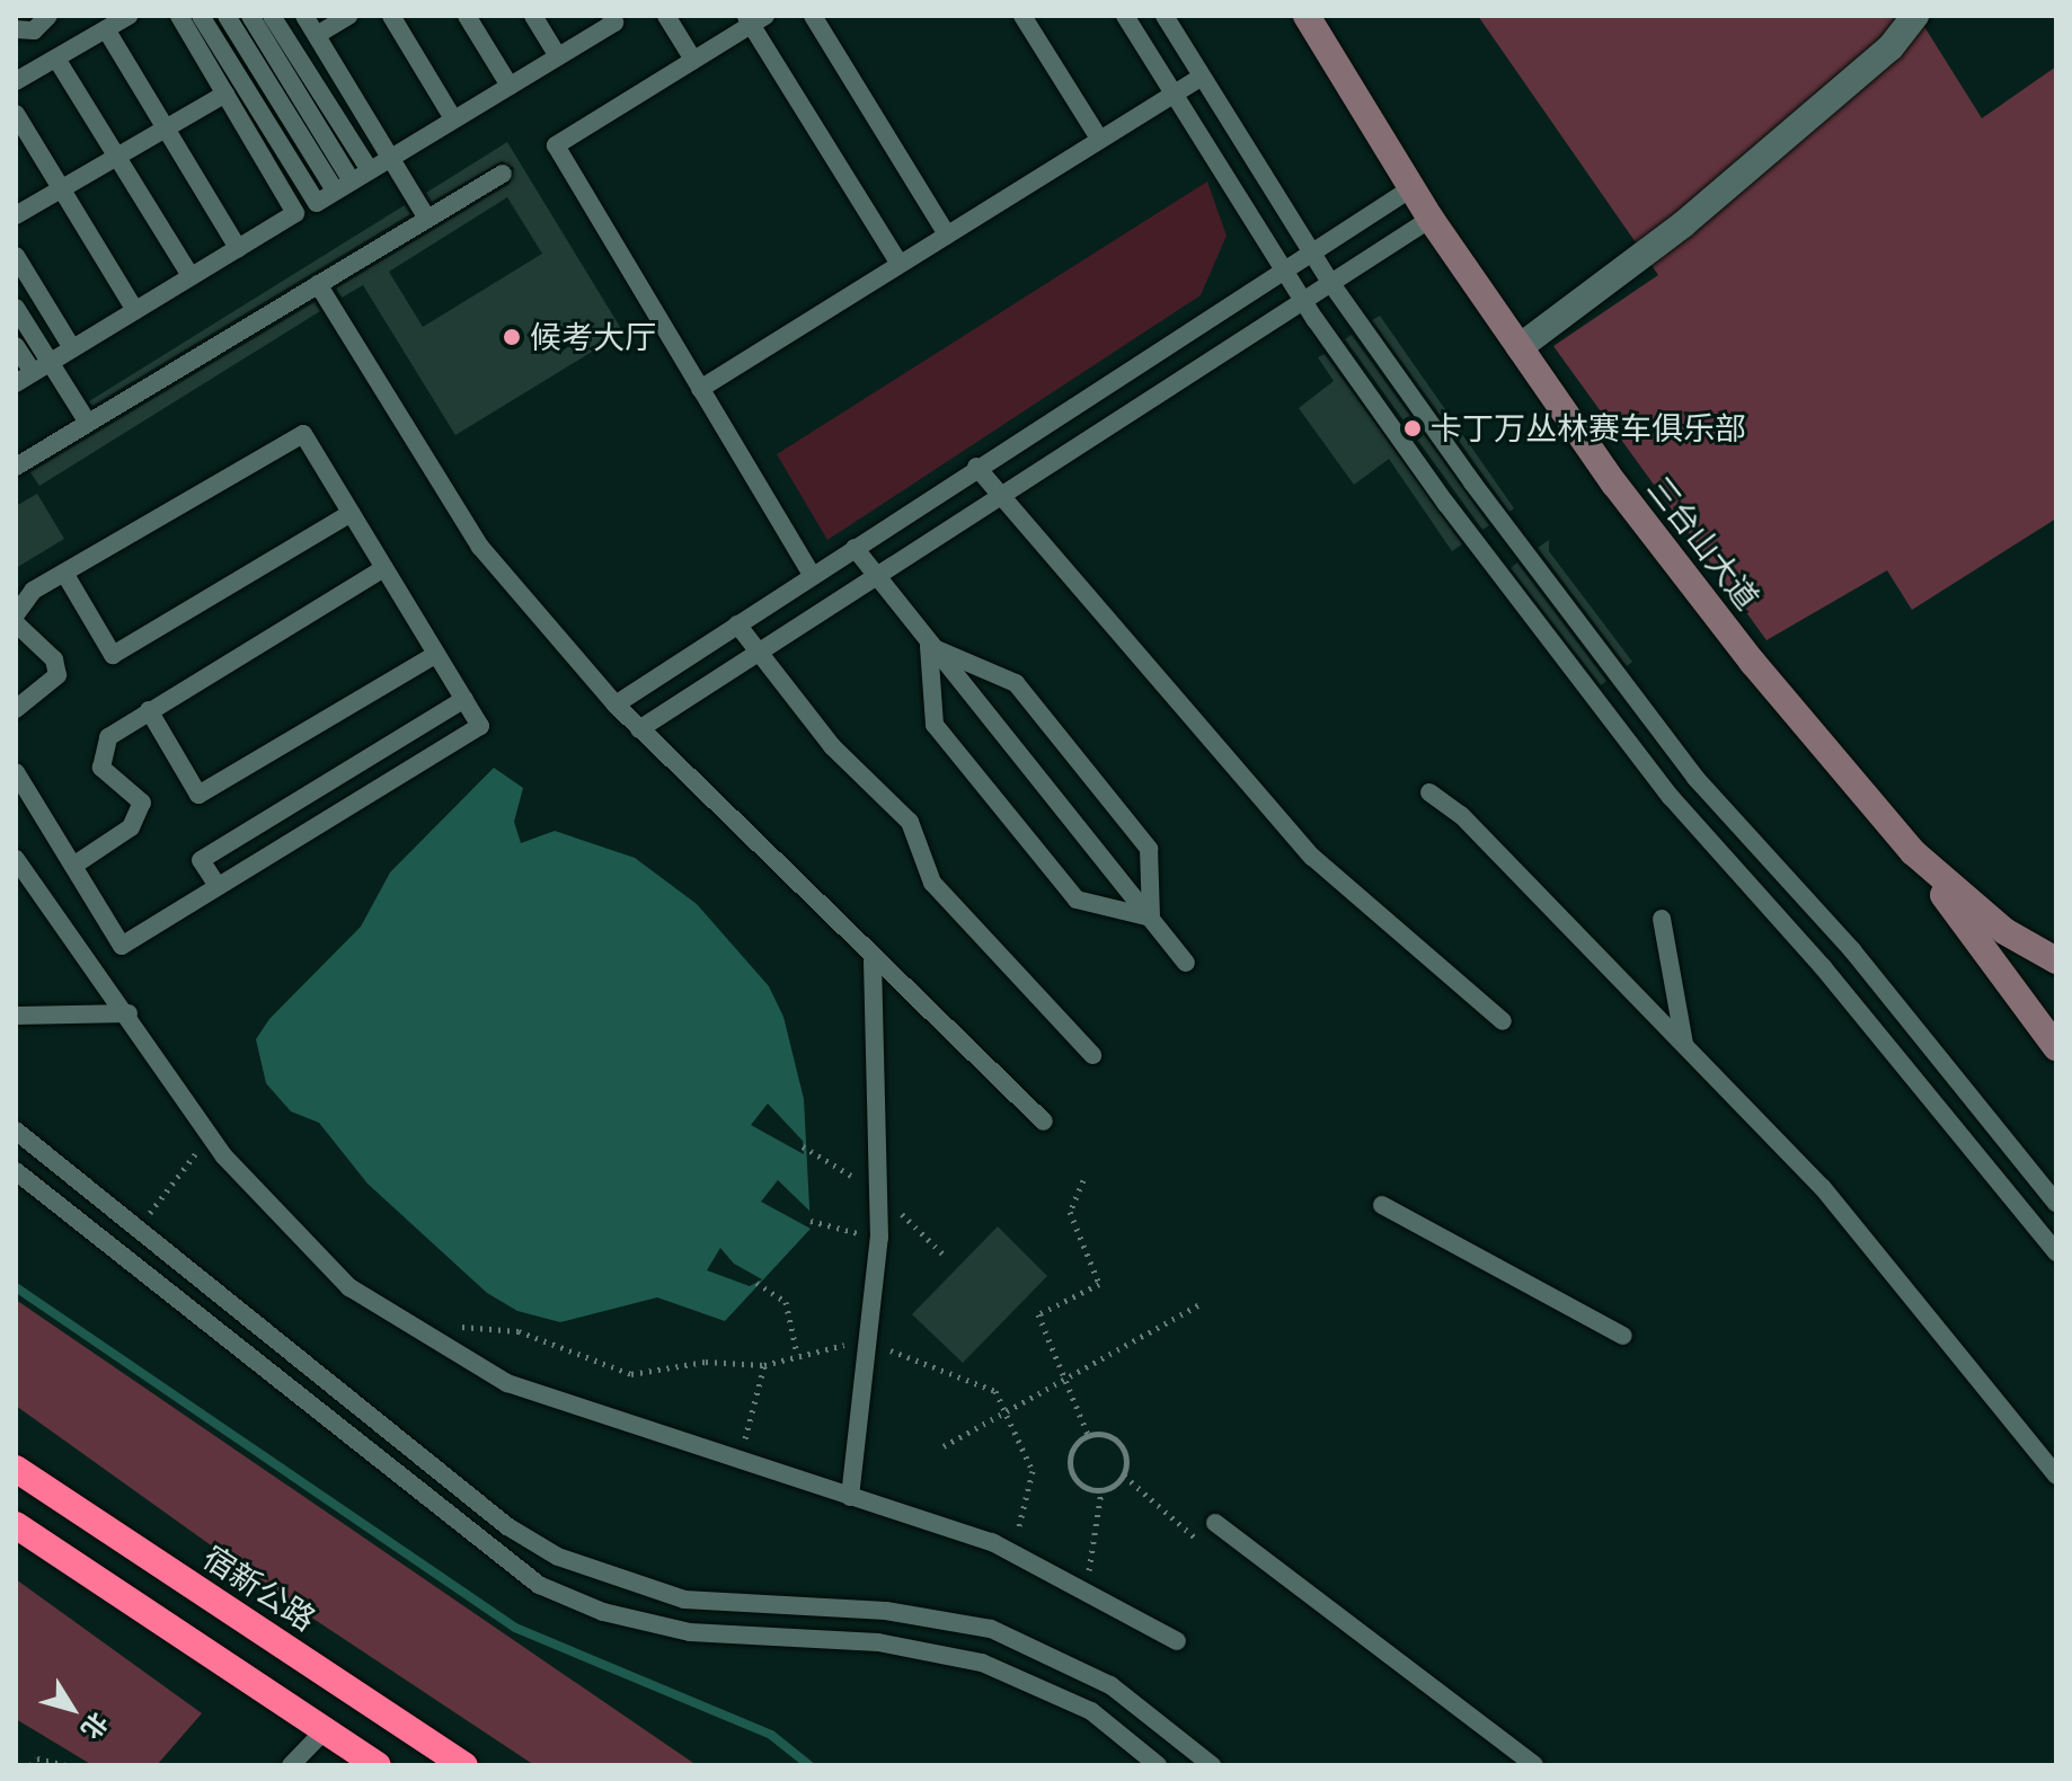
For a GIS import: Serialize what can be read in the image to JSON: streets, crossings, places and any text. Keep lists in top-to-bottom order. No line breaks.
{"streets":{"highway":["宿新公路"],"main road":["三台山大道"]},"places":["候考大厅","卡丁万丛林赛车俱乐部"],"north":"bottom right"}
